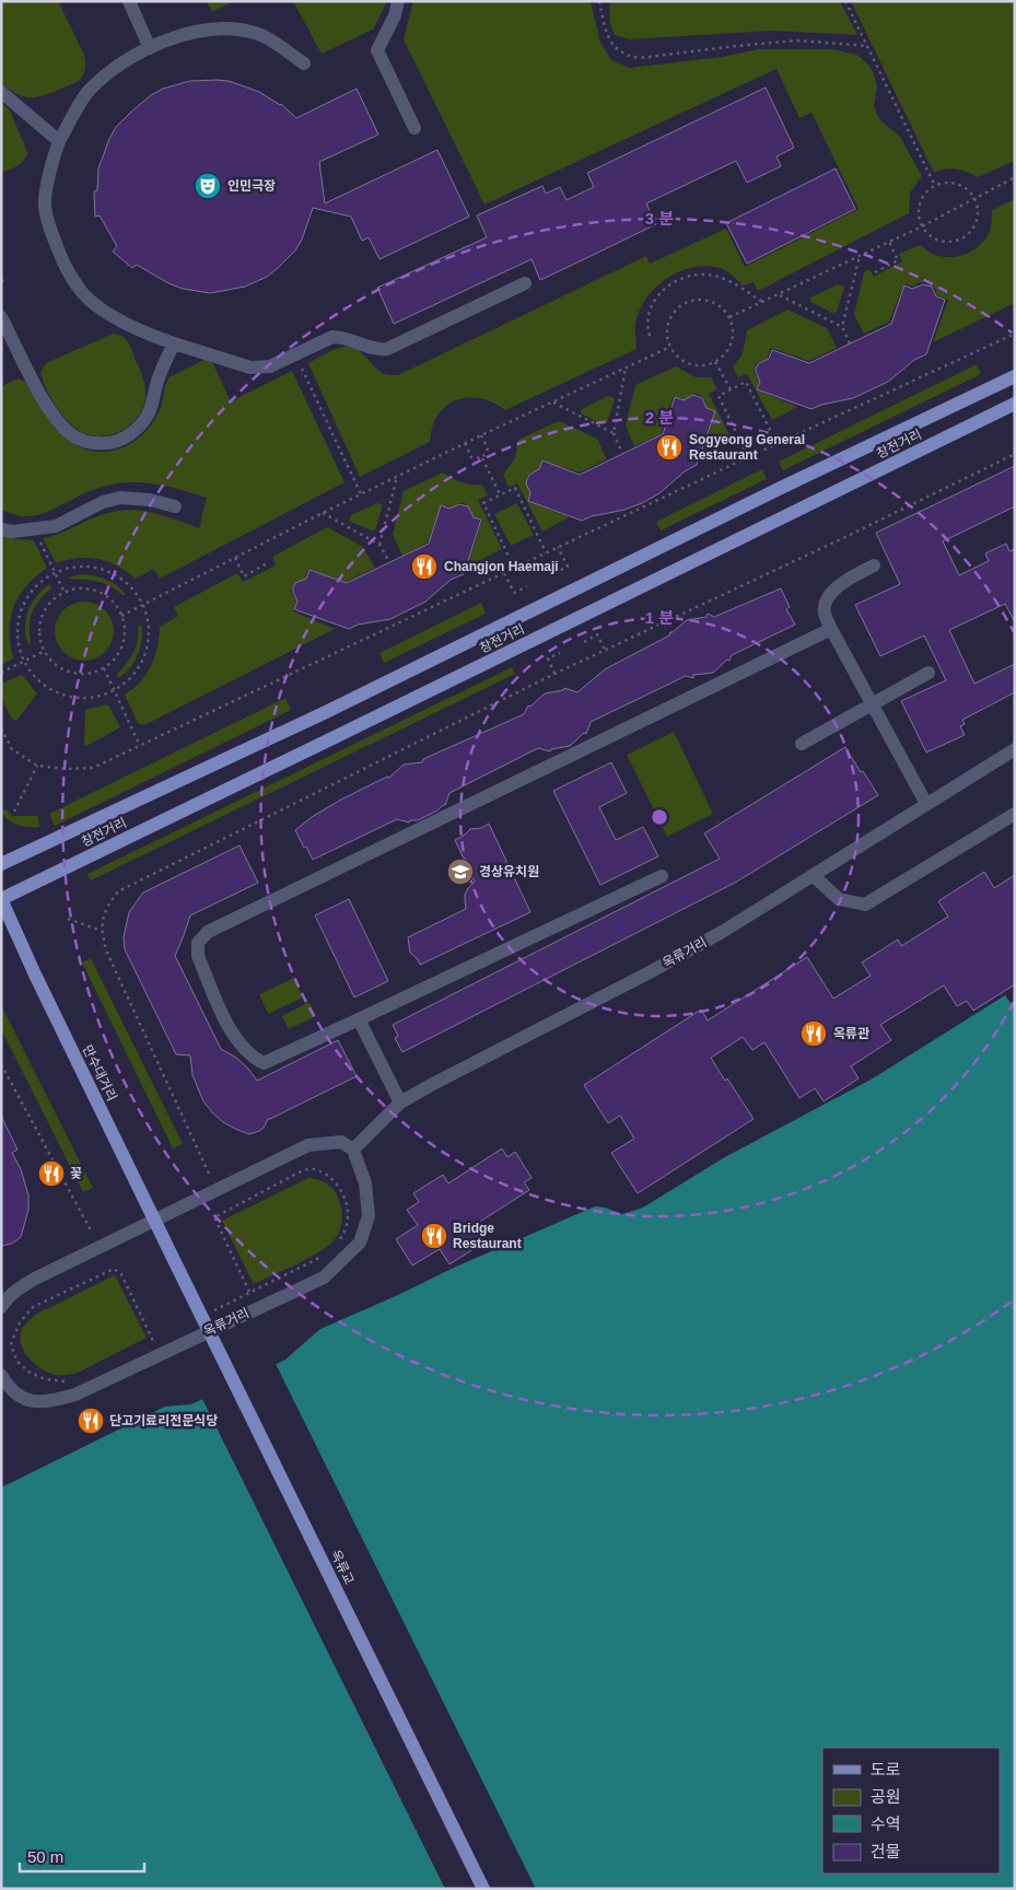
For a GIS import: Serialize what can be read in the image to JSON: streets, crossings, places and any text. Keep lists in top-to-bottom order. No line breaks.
{"streets":{"main road":["창전거리","만수대거리","옥류교"],"street":["옥류거리"]},"crossings":[["창전거리","만수대거리"],["만수대거리","옥류교"]],"places":{"theatre":["인민극장"],"restaurant":["Sogyeong General Restaurant","Changjon Haemaji","옥류관","꽃","Bridge Restaurant","단고기료리전문식당"],"school or university":["경상유치원"]},"legend":["도로","공원","수역","건물"],"scale_bar":"50 m","rings":["3 분","2 분","1 분"]}
